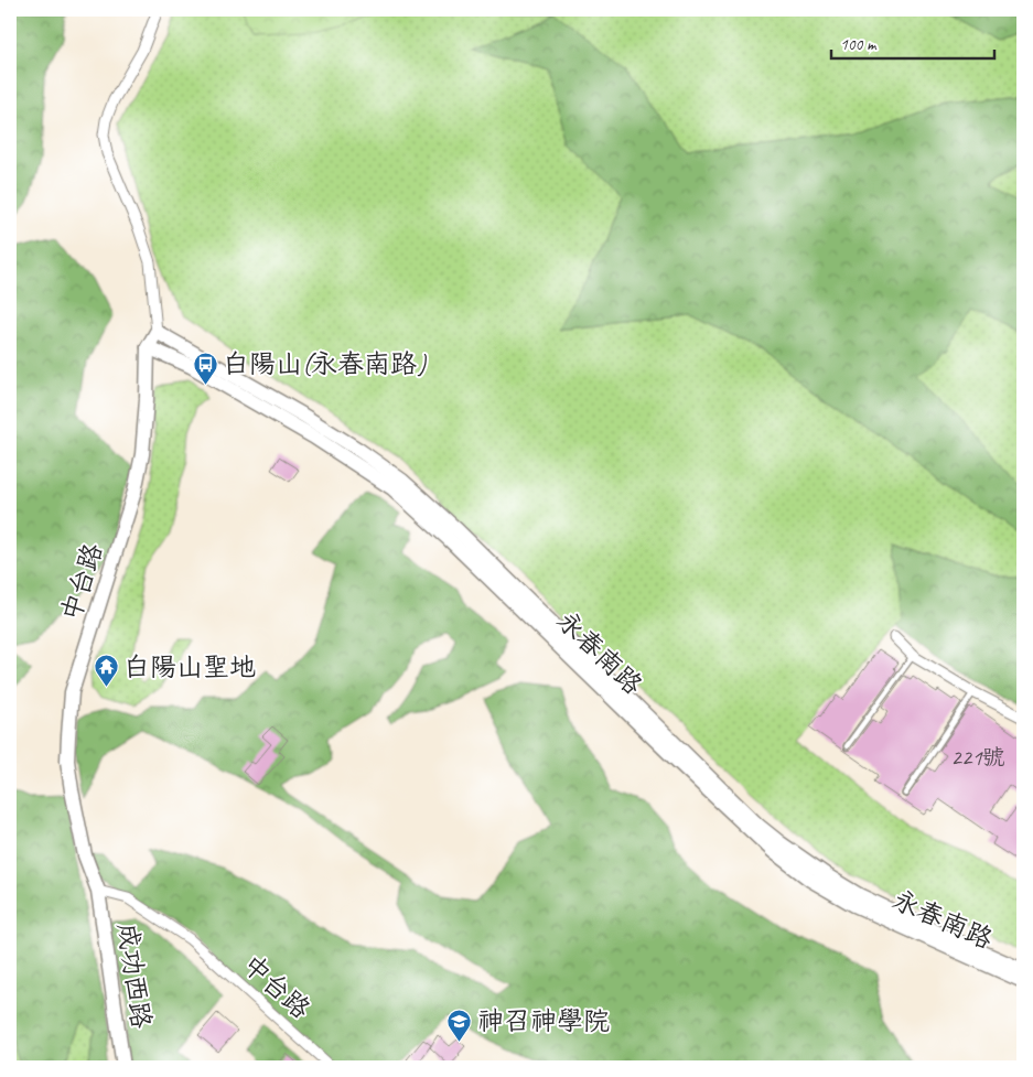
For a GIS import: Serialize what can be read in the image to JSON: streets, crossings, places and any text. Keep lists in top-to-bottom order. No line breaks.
{"streets":{"street":["中台路","永春南路","成功西路"]},"crossings":[["中台路","永春南路"],["中台路","成功西路"]],"places":{"bus stop":["白陽山(永春南路)"],"temple":["白陽山聖地"],"school or university":["神召神學院"]},"house_numbers":["221號"],"scale_bar":"100 m"}
